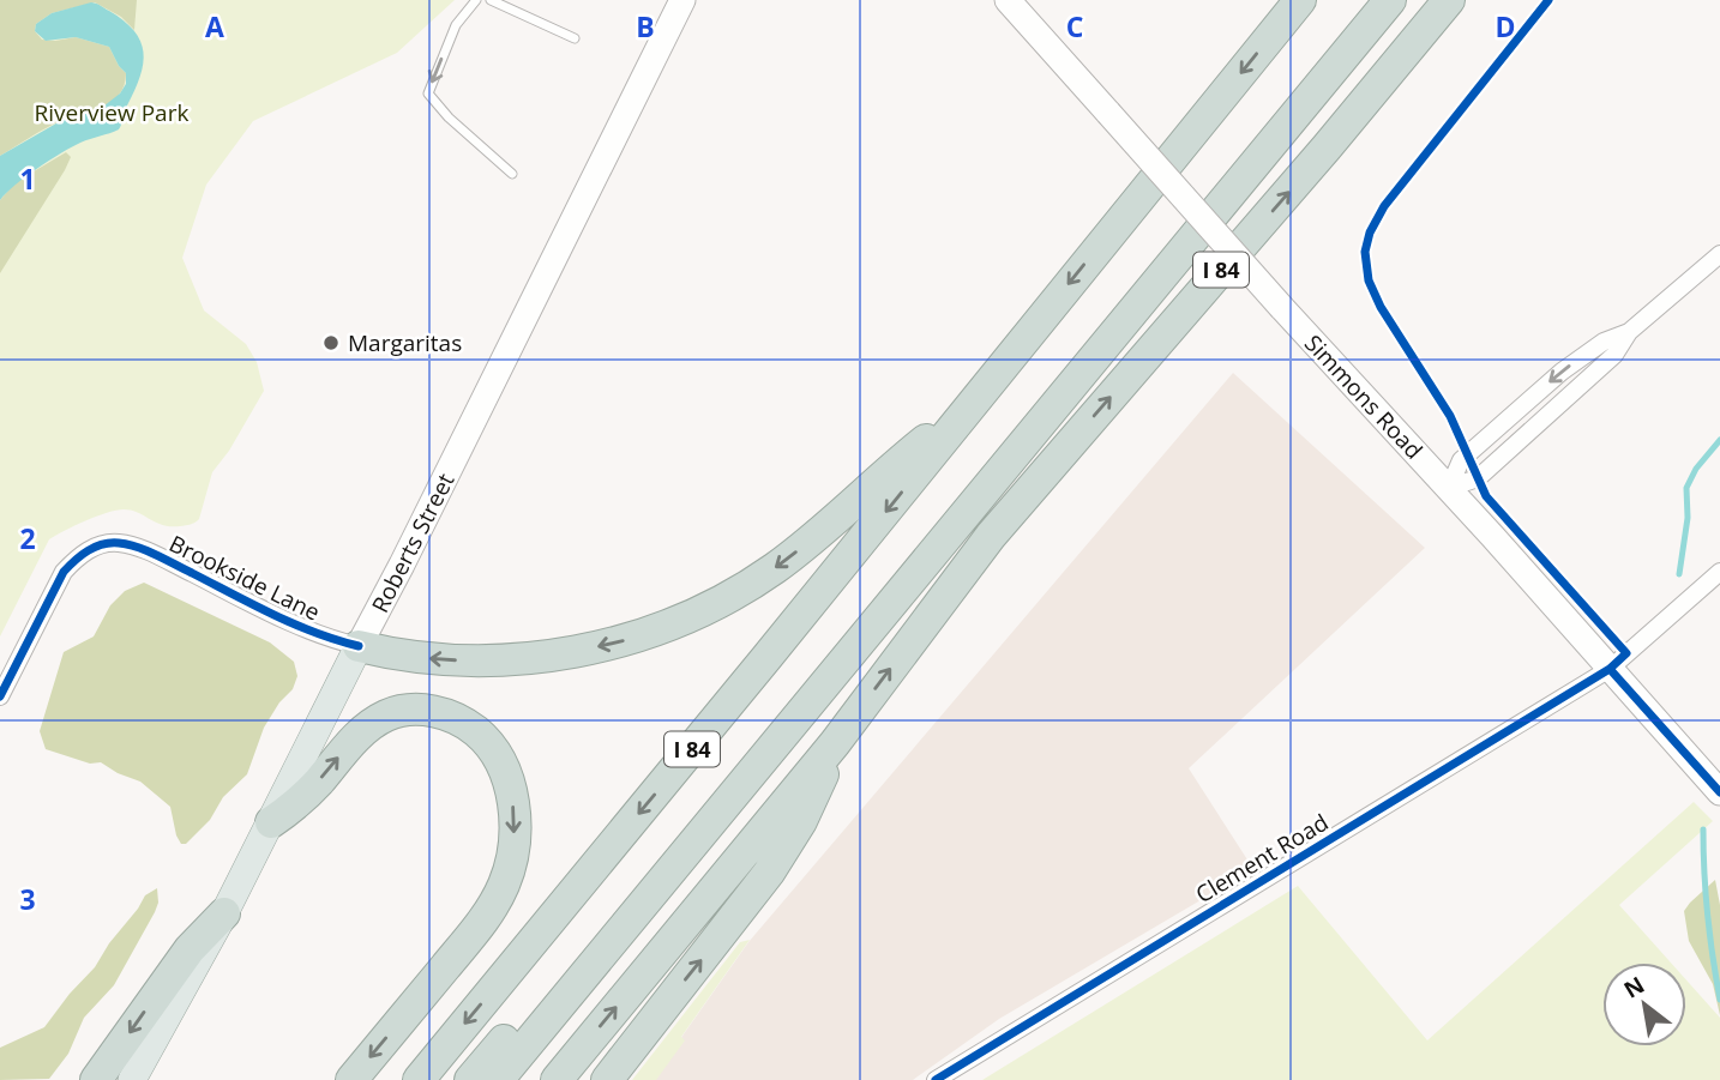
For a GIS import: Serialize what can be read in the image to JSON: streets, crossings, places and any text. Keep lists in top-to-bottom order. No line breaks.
{"streets":{"highway":["I 84"],"main road":["Simmons Road","Roberts Street"],"street":["Brookside Lane","Clement Road"]},"crossings":[["Simmons Road","Clement Road"],["Roberts Street","Brookside Lane"]],"parks":["Riverview Park"],"places":["Margaritas"],"north":"top left","grid":{"columns":["A","B","C","D"],"rows":["1","2","3"]}}
